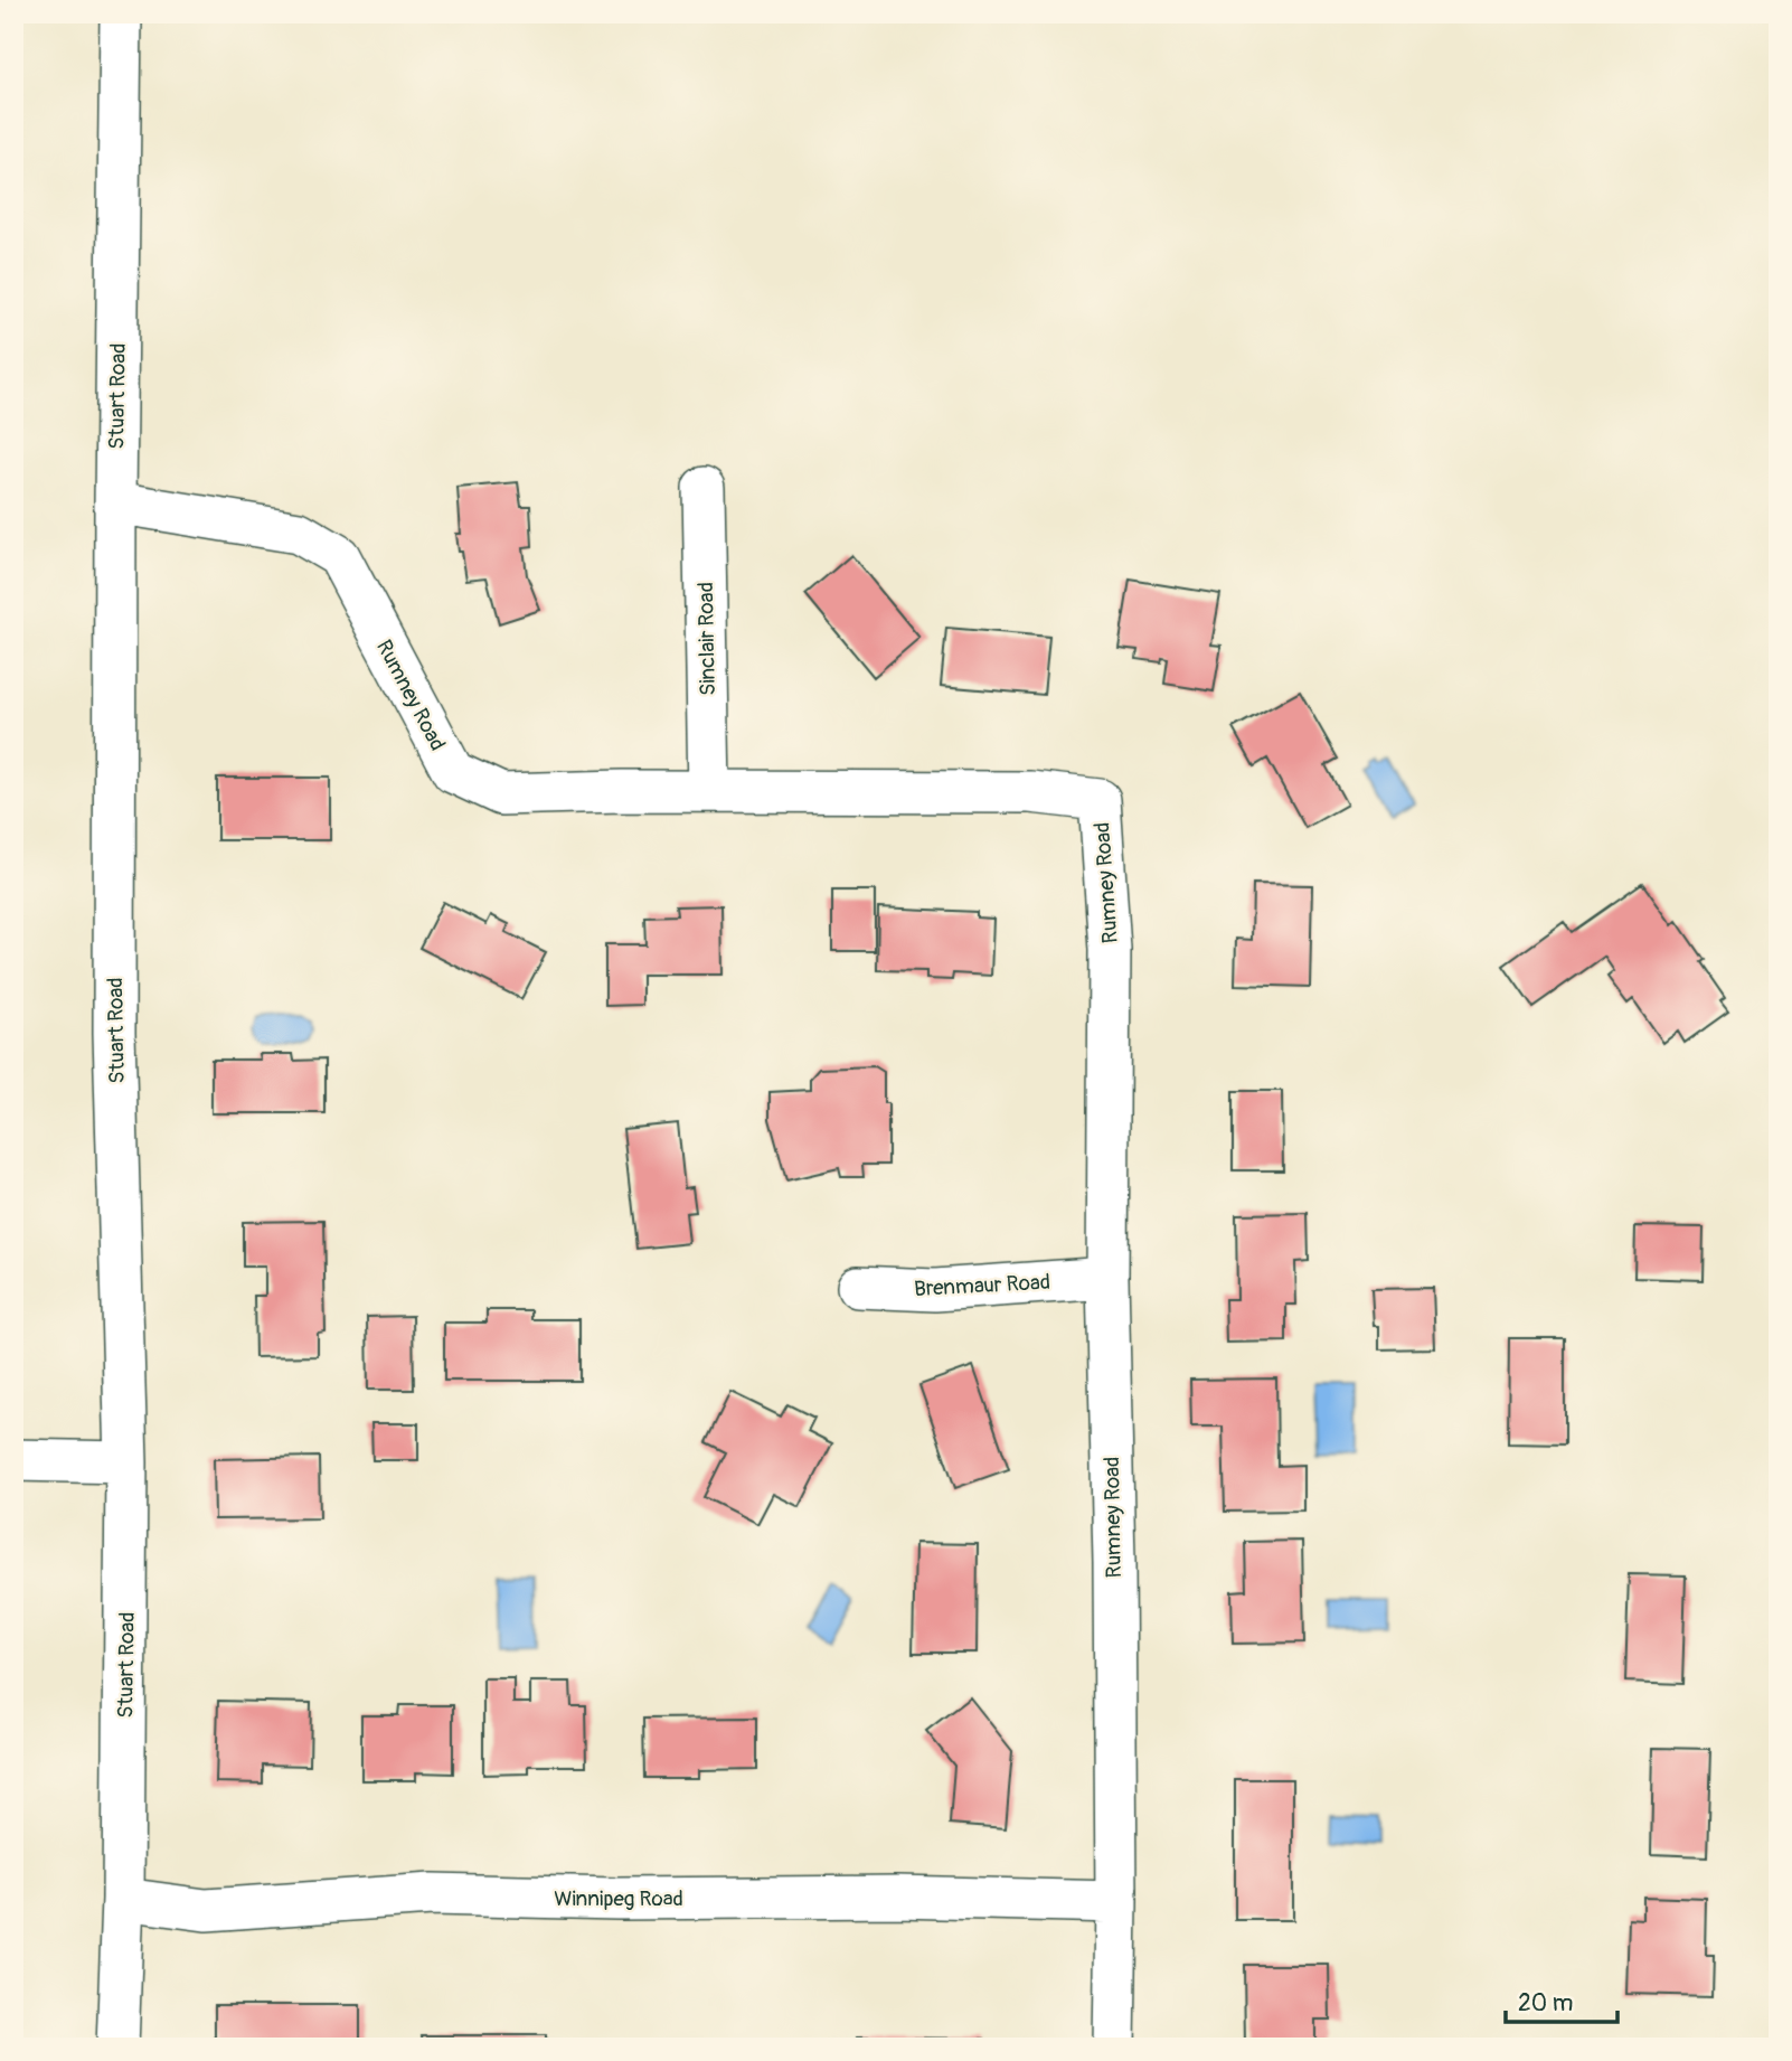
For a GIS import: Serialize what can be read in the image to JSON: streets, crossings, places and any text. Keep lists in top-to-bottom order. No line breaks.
{"streets":{"street":["Stuart Road","Sinclair Road","Rumney Road","Brenmaur Road","Winnipeg Road"]},"crossings":[["Stuart Road","Rumney Road"],["Stuart Road","Winnipeg Road"],["Sinclair Road","Rumney Road"],["Rumney Road","Brenmaur Road"],["Rumney Road","Winnipeg Road"]],"scale_bar":"20 m"}
